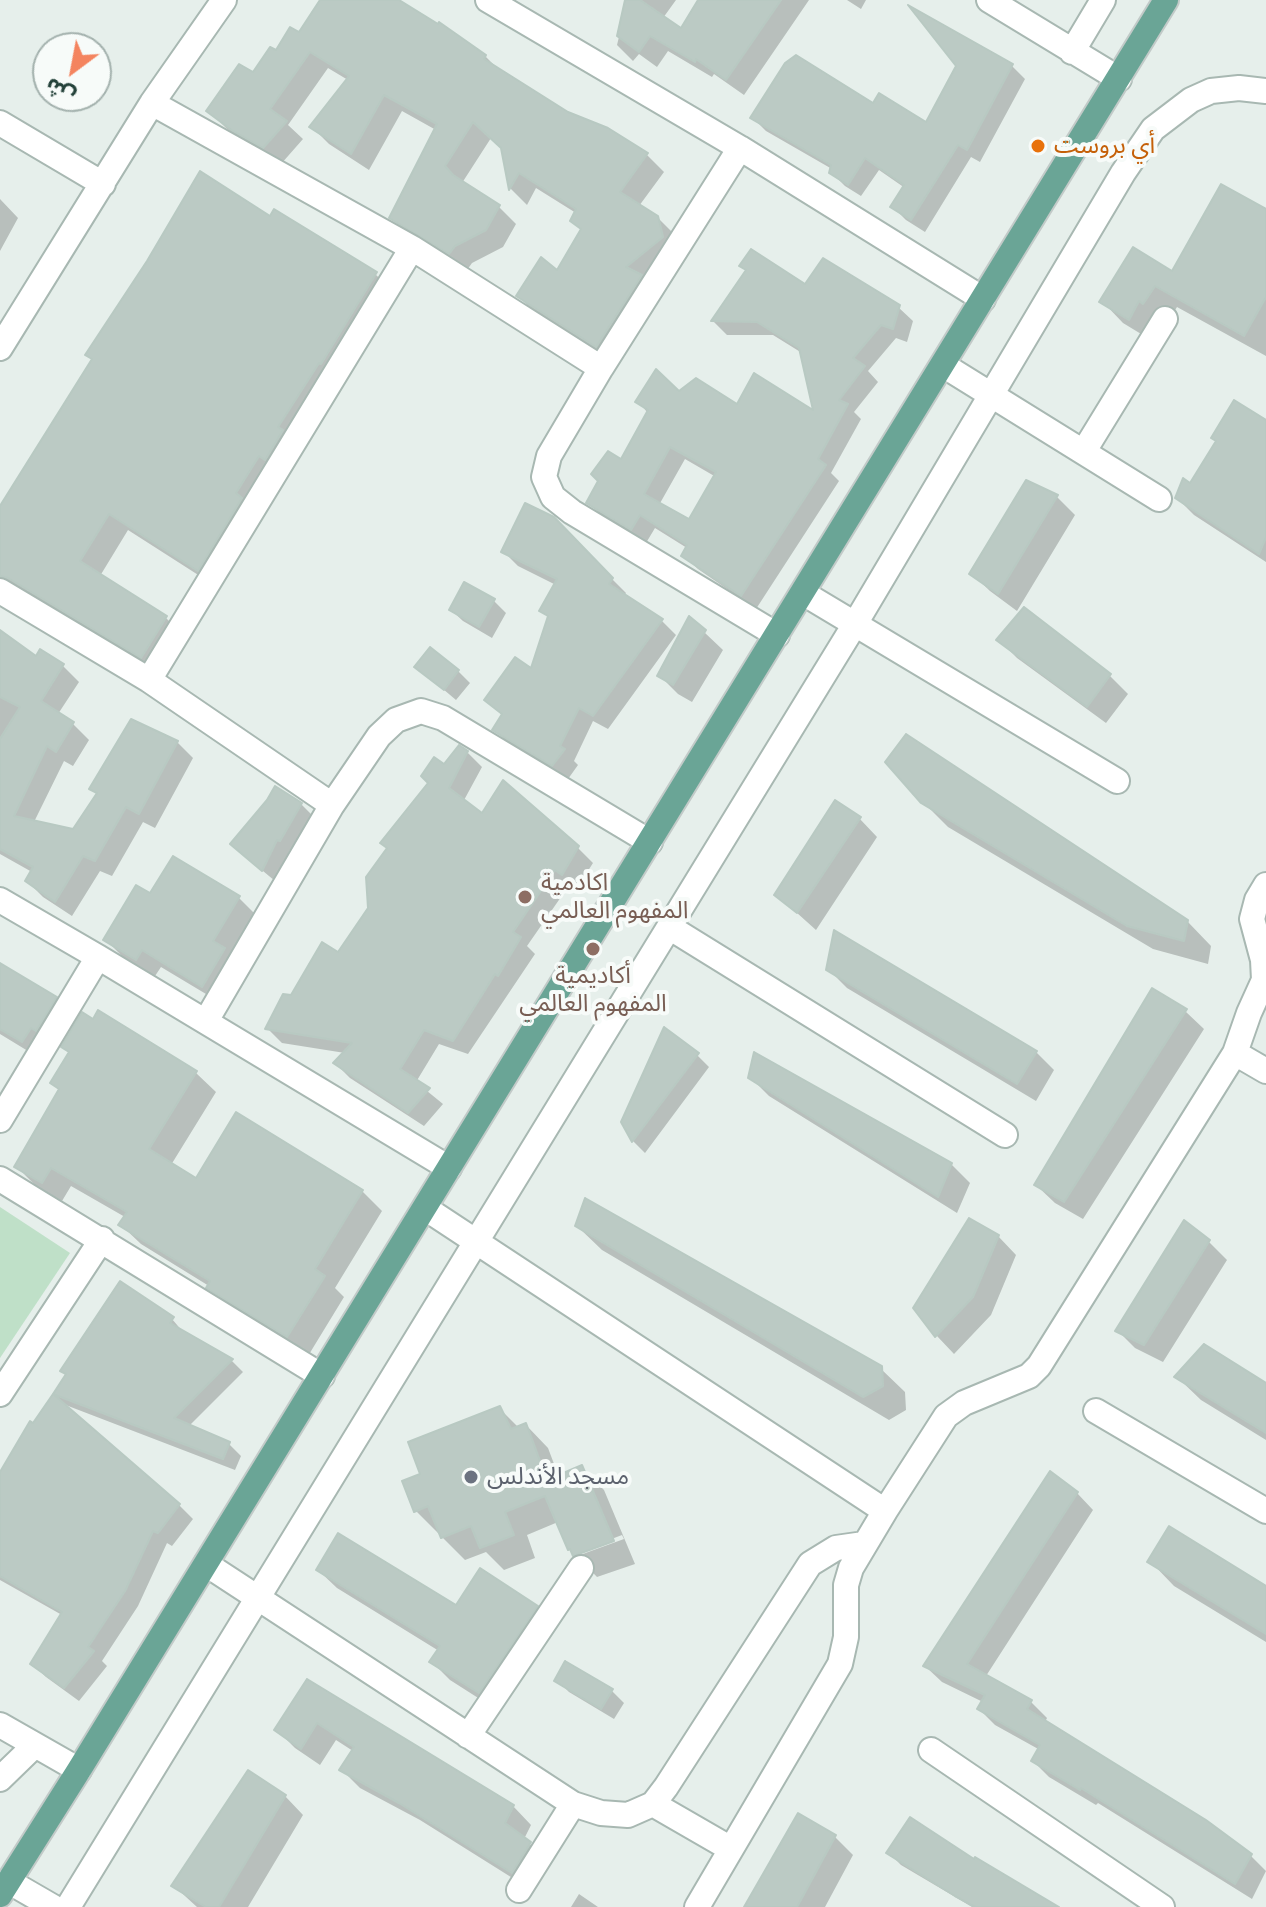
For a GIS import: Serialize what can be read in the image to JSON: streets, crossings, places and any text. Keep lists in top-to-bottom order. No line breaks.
{"places":["أي بروست","اكادمية المفهوم العالمي","أكاديمية المفهوم العالمي","مسجد الأندلس"],"north":"bottom left"}
